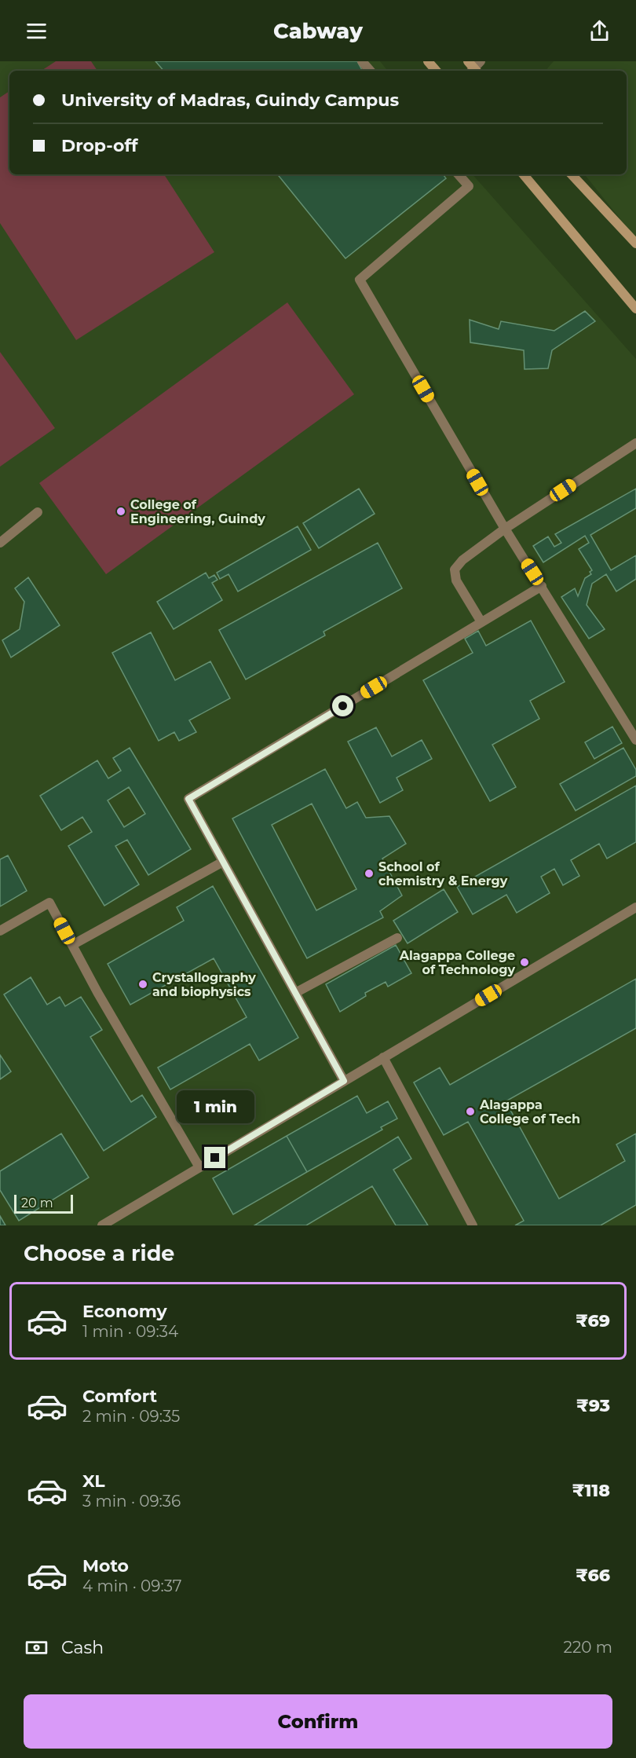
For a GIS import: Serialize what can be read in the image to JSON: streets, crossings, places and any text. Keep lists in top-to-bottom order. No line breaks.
{"places":["College of Engineering, Guindy","School of chemistry & Energy","Alagappa College of Technology","Crystallography and biophysics","Alagappa College of Tech"],"scale_bar":"20 m","page":{"header":"Cabway","banner":["University of Madras, Guindy Campus","Drop-off"],"bubble":"1 min","scale":"20 m","heading":"Choose a ride","list":[{"name":"Economy","note":"1 min · 09:34","value":"₹69"},{"name":"Comfort","note":"2 min · 09:35","value":"₹93"},{"name":"XL","note":"3 min · 09:36","value":"₹118"},{"name":"Moto","note":"4 min · 09:37","value":"₹66"}],"pay":["Cash","220 m"],"buttons":"Confirm"}}
